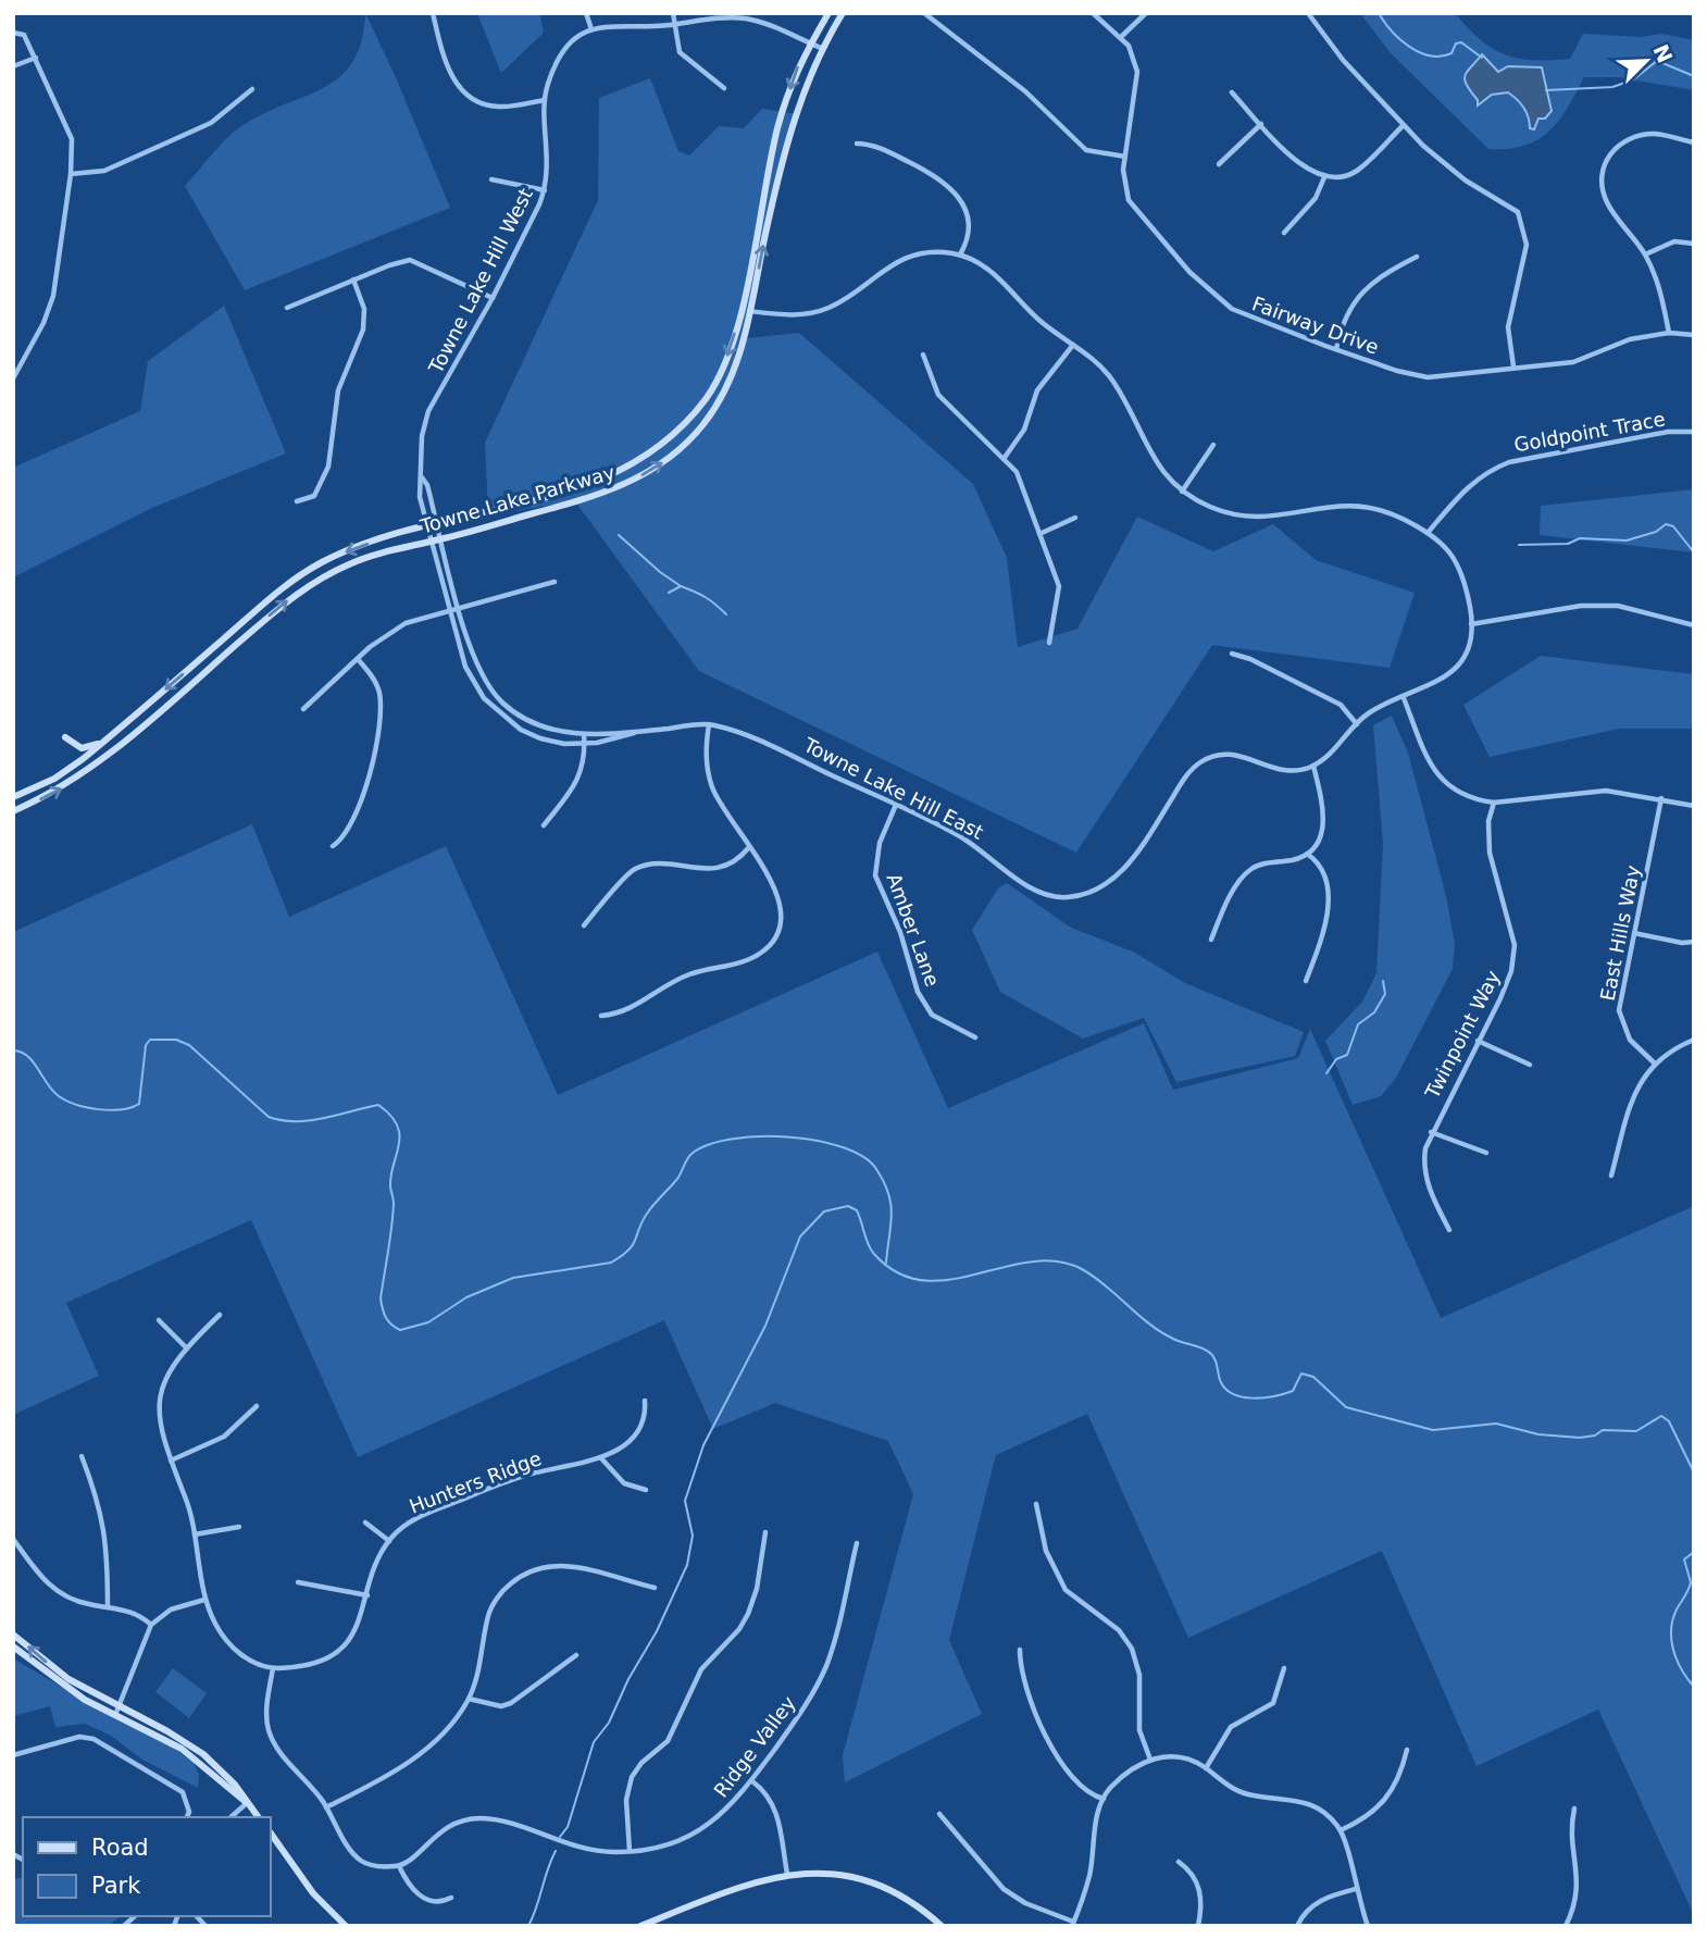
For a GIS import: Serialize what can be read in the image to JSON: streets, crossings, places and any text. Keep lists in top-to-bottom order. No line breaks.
{"streets":{"main road":["Towne Lake Parkway"],"street":["Towne Lake Hill West","Fairway Drive","Goldpoint Trace","Towne Lake Hill East","Amber Lane","East Hills Way","Twinpoint Way","Hunters Ridge","Ridge Valley"]},"crossings":[["Towne Lake Hill West","Towne Lake Parkway"],["Towne Lake Hill West","Towne Lake Hill East"],["Towne Lake Parkway","Towne Lake Hill East"],["Towne Lake Hill East","Amber Lane"]],"legend":["Road","Park"],"north":"top right"}
